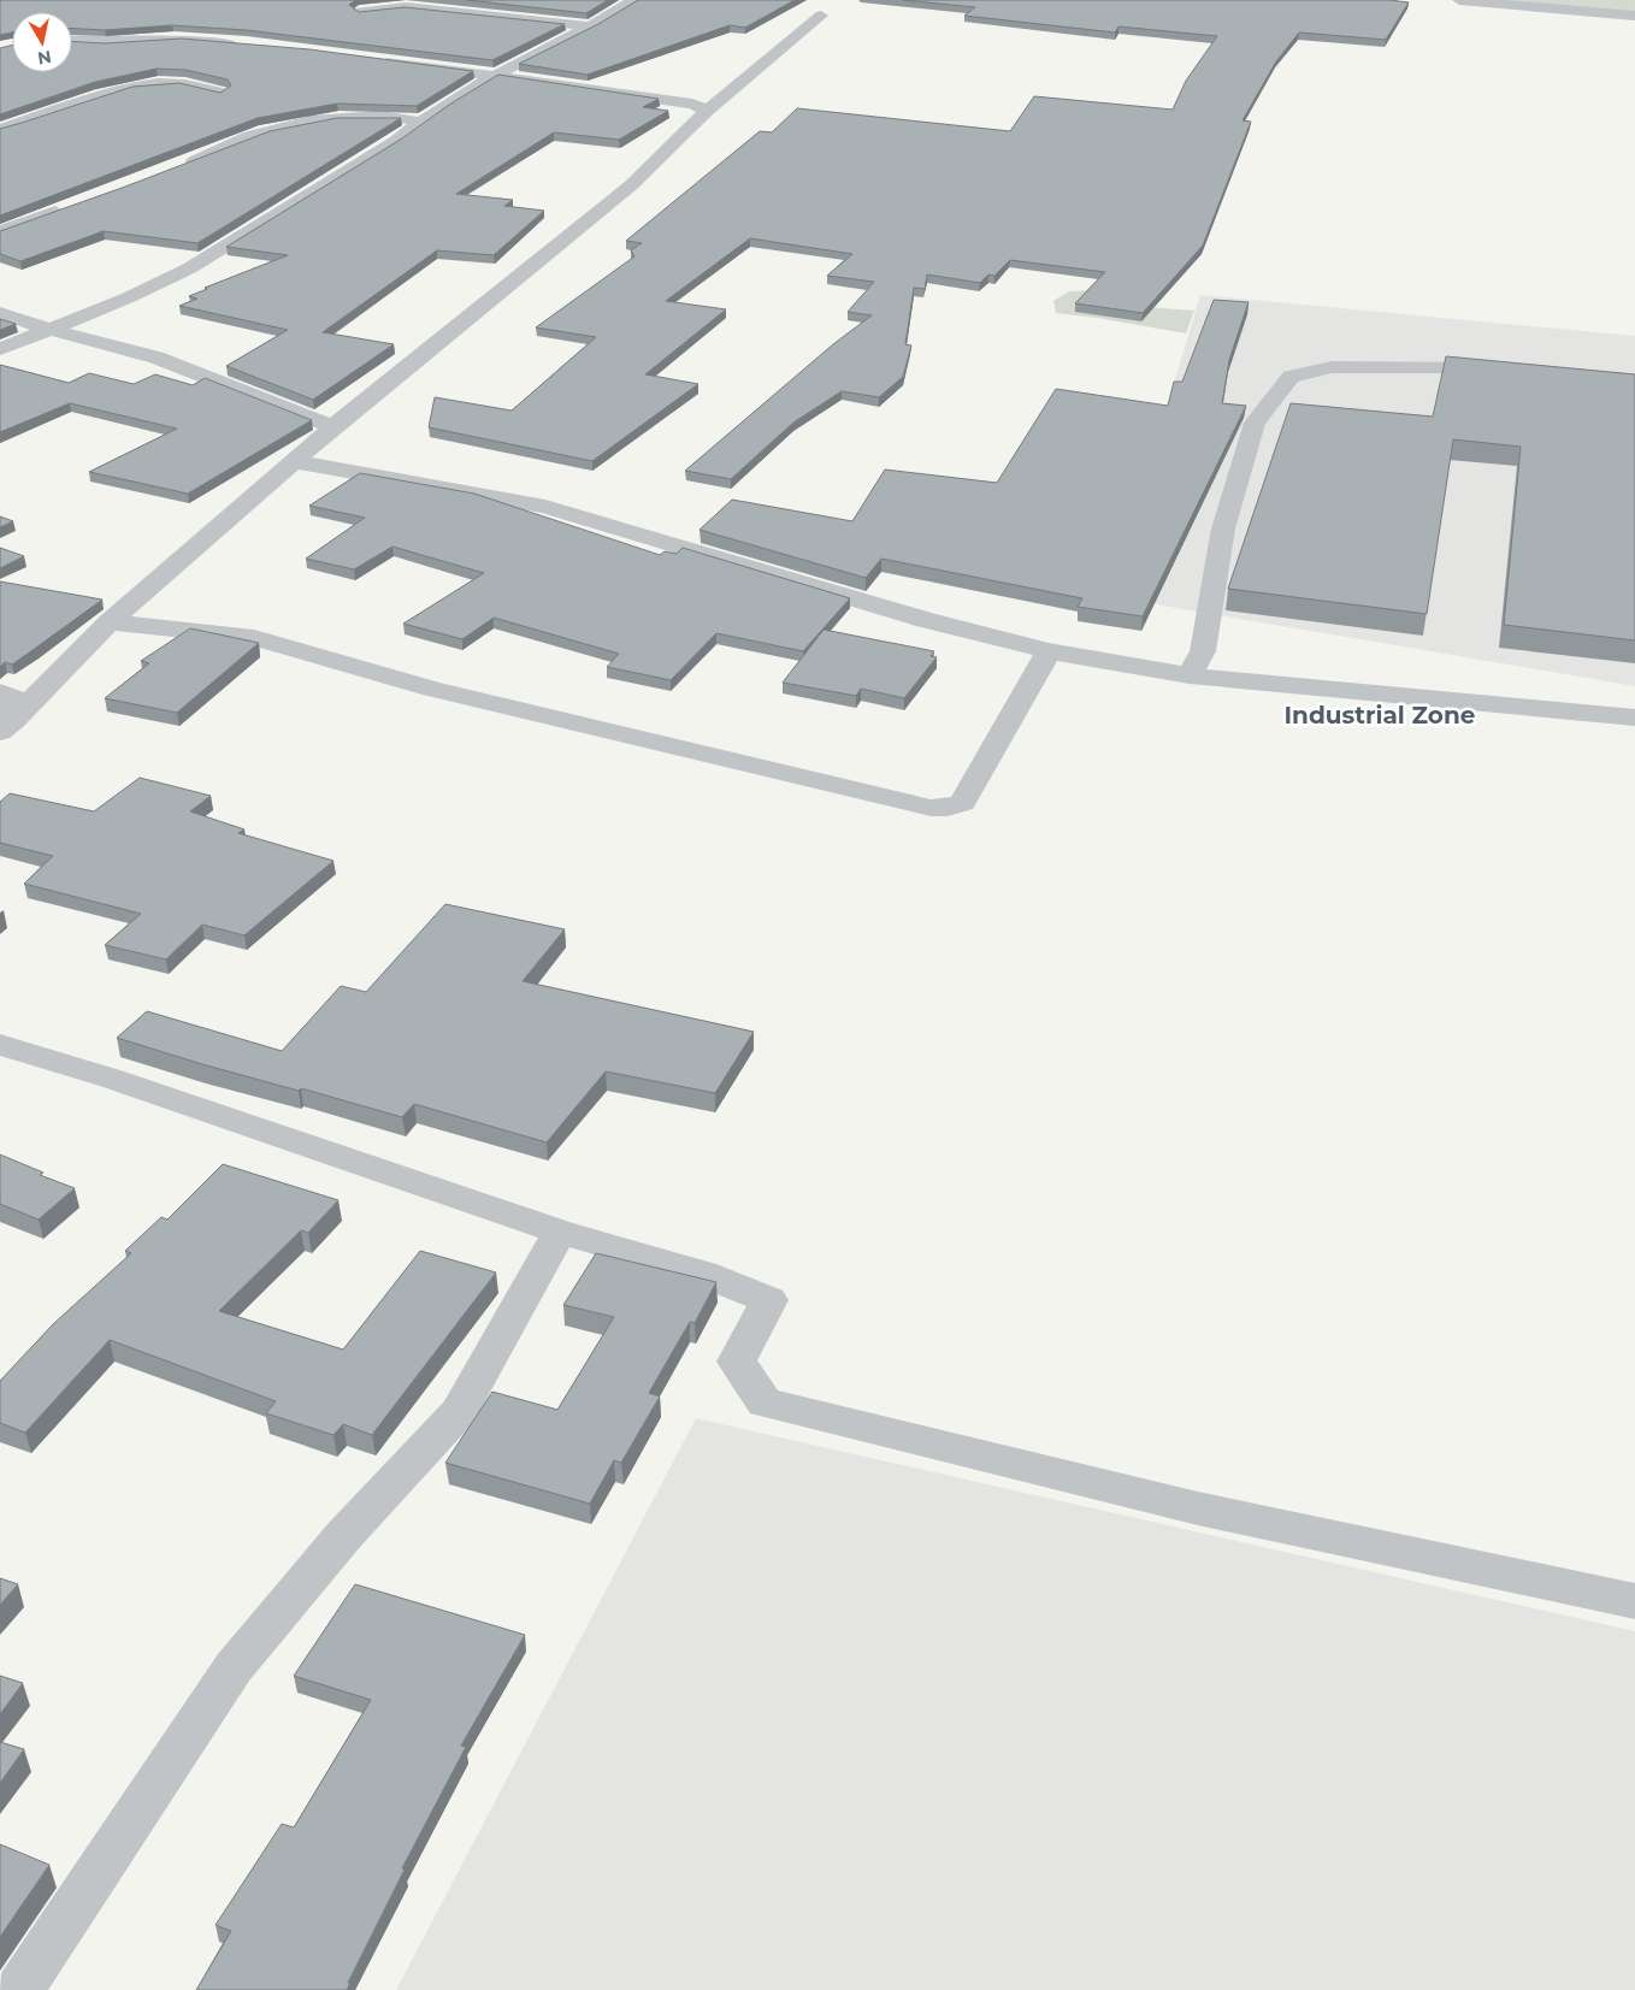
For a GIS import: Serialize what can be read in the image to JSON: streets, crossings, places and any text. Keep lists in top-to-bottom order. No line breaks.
{"districts":["Industrial Zone"],"north":"bottom"}
